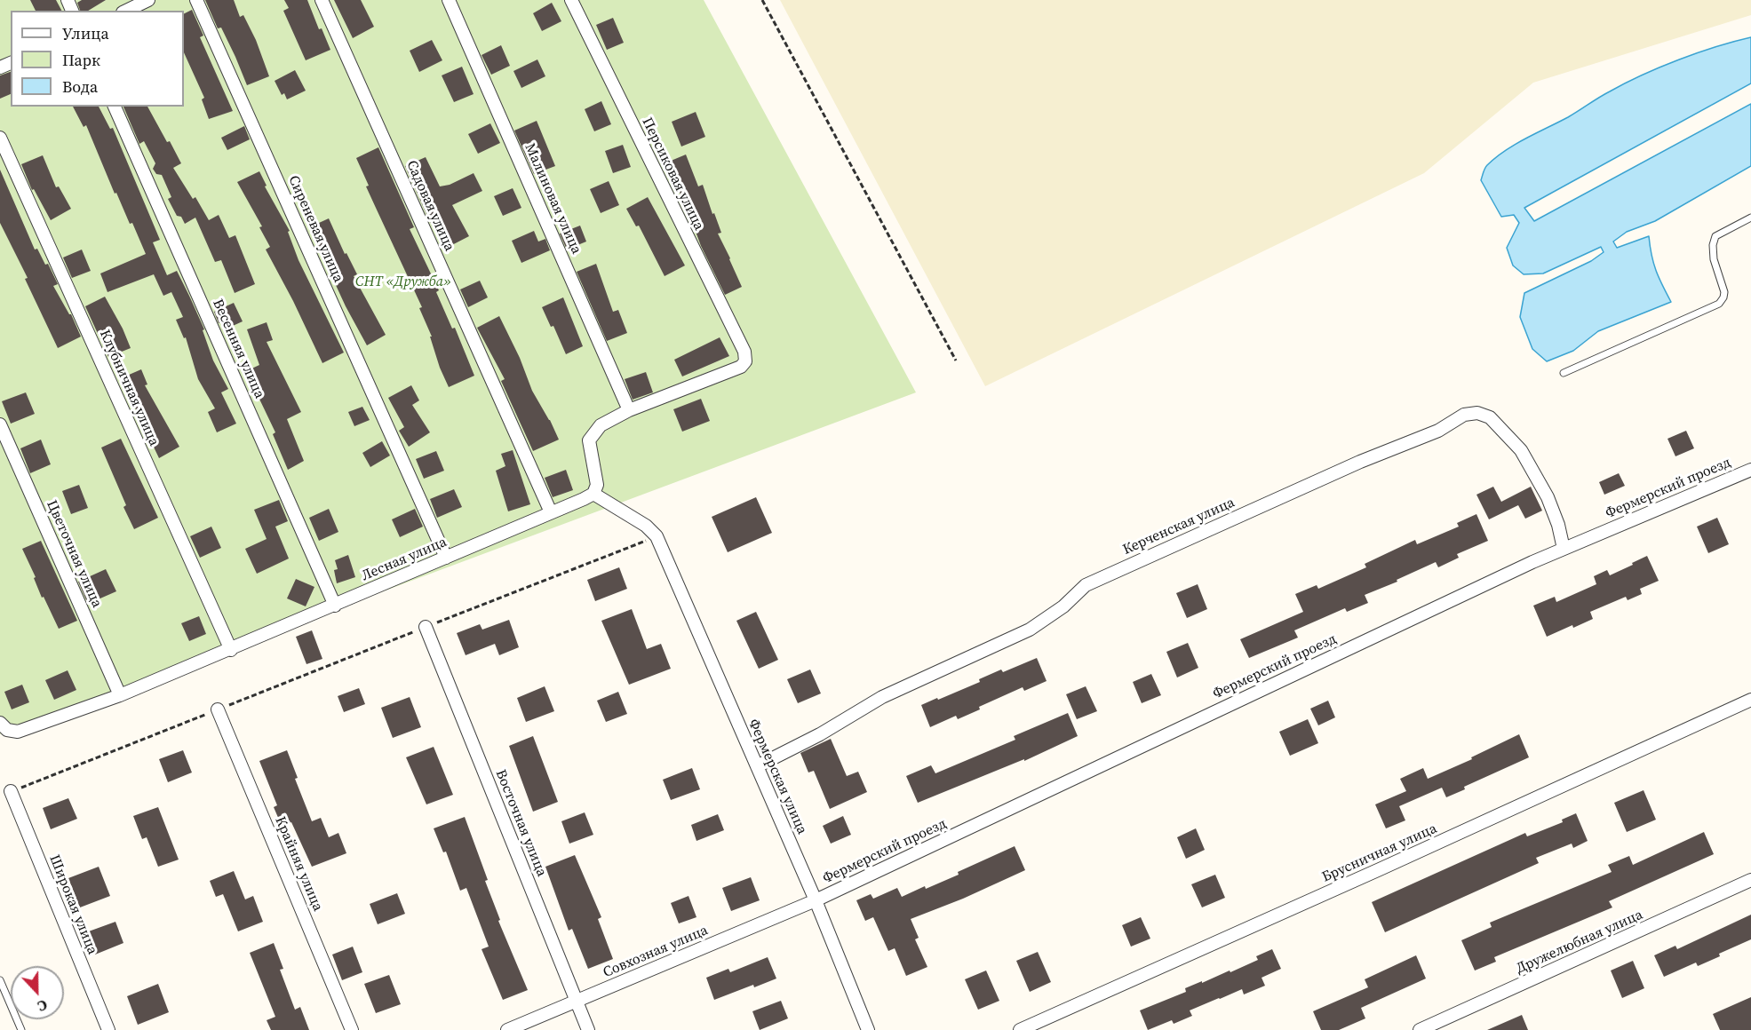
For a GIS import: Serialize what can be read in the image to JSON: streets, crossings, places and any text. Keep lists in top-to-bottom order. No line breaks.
{"streets":{"street":["Персиковая улица","Малиновая улица","Садовая улица","Сиреневая улица","Весенняя улица","Клубничная улица","Фермерский проезд","Керченская улица","Цветочная улица","Лесная улица","Фермерская улица","Восточная улица","Брусничная улица","Крайняя улица","Широкая улица","Дружелюбная улица","Совхозная улица"]},"crossings":[["Персиковая улица","Малиновая улица"],["Садовая улица","Лесная улица"],["Сиреневая улица","Лесная улица"],["Весенняя улица","Лесная улица"],["Клубничная улица","Лесная улица"],["Фермерский проезд","Керченская улица"],["Фермерский проезд","Фермерская улица"],["Фермерский проезд","Совхозная улица"],["Керченская улица","Фермерская улица"],["Цветочная улица","Лесная улица"],["Фермерская улица","Совхозная улица"],["Восточная улица","Совхозная улица"]],"parks":["СНТ «Дружба»"],"legend":["Улица","Парк","Вода"],"north":"bottom"}
